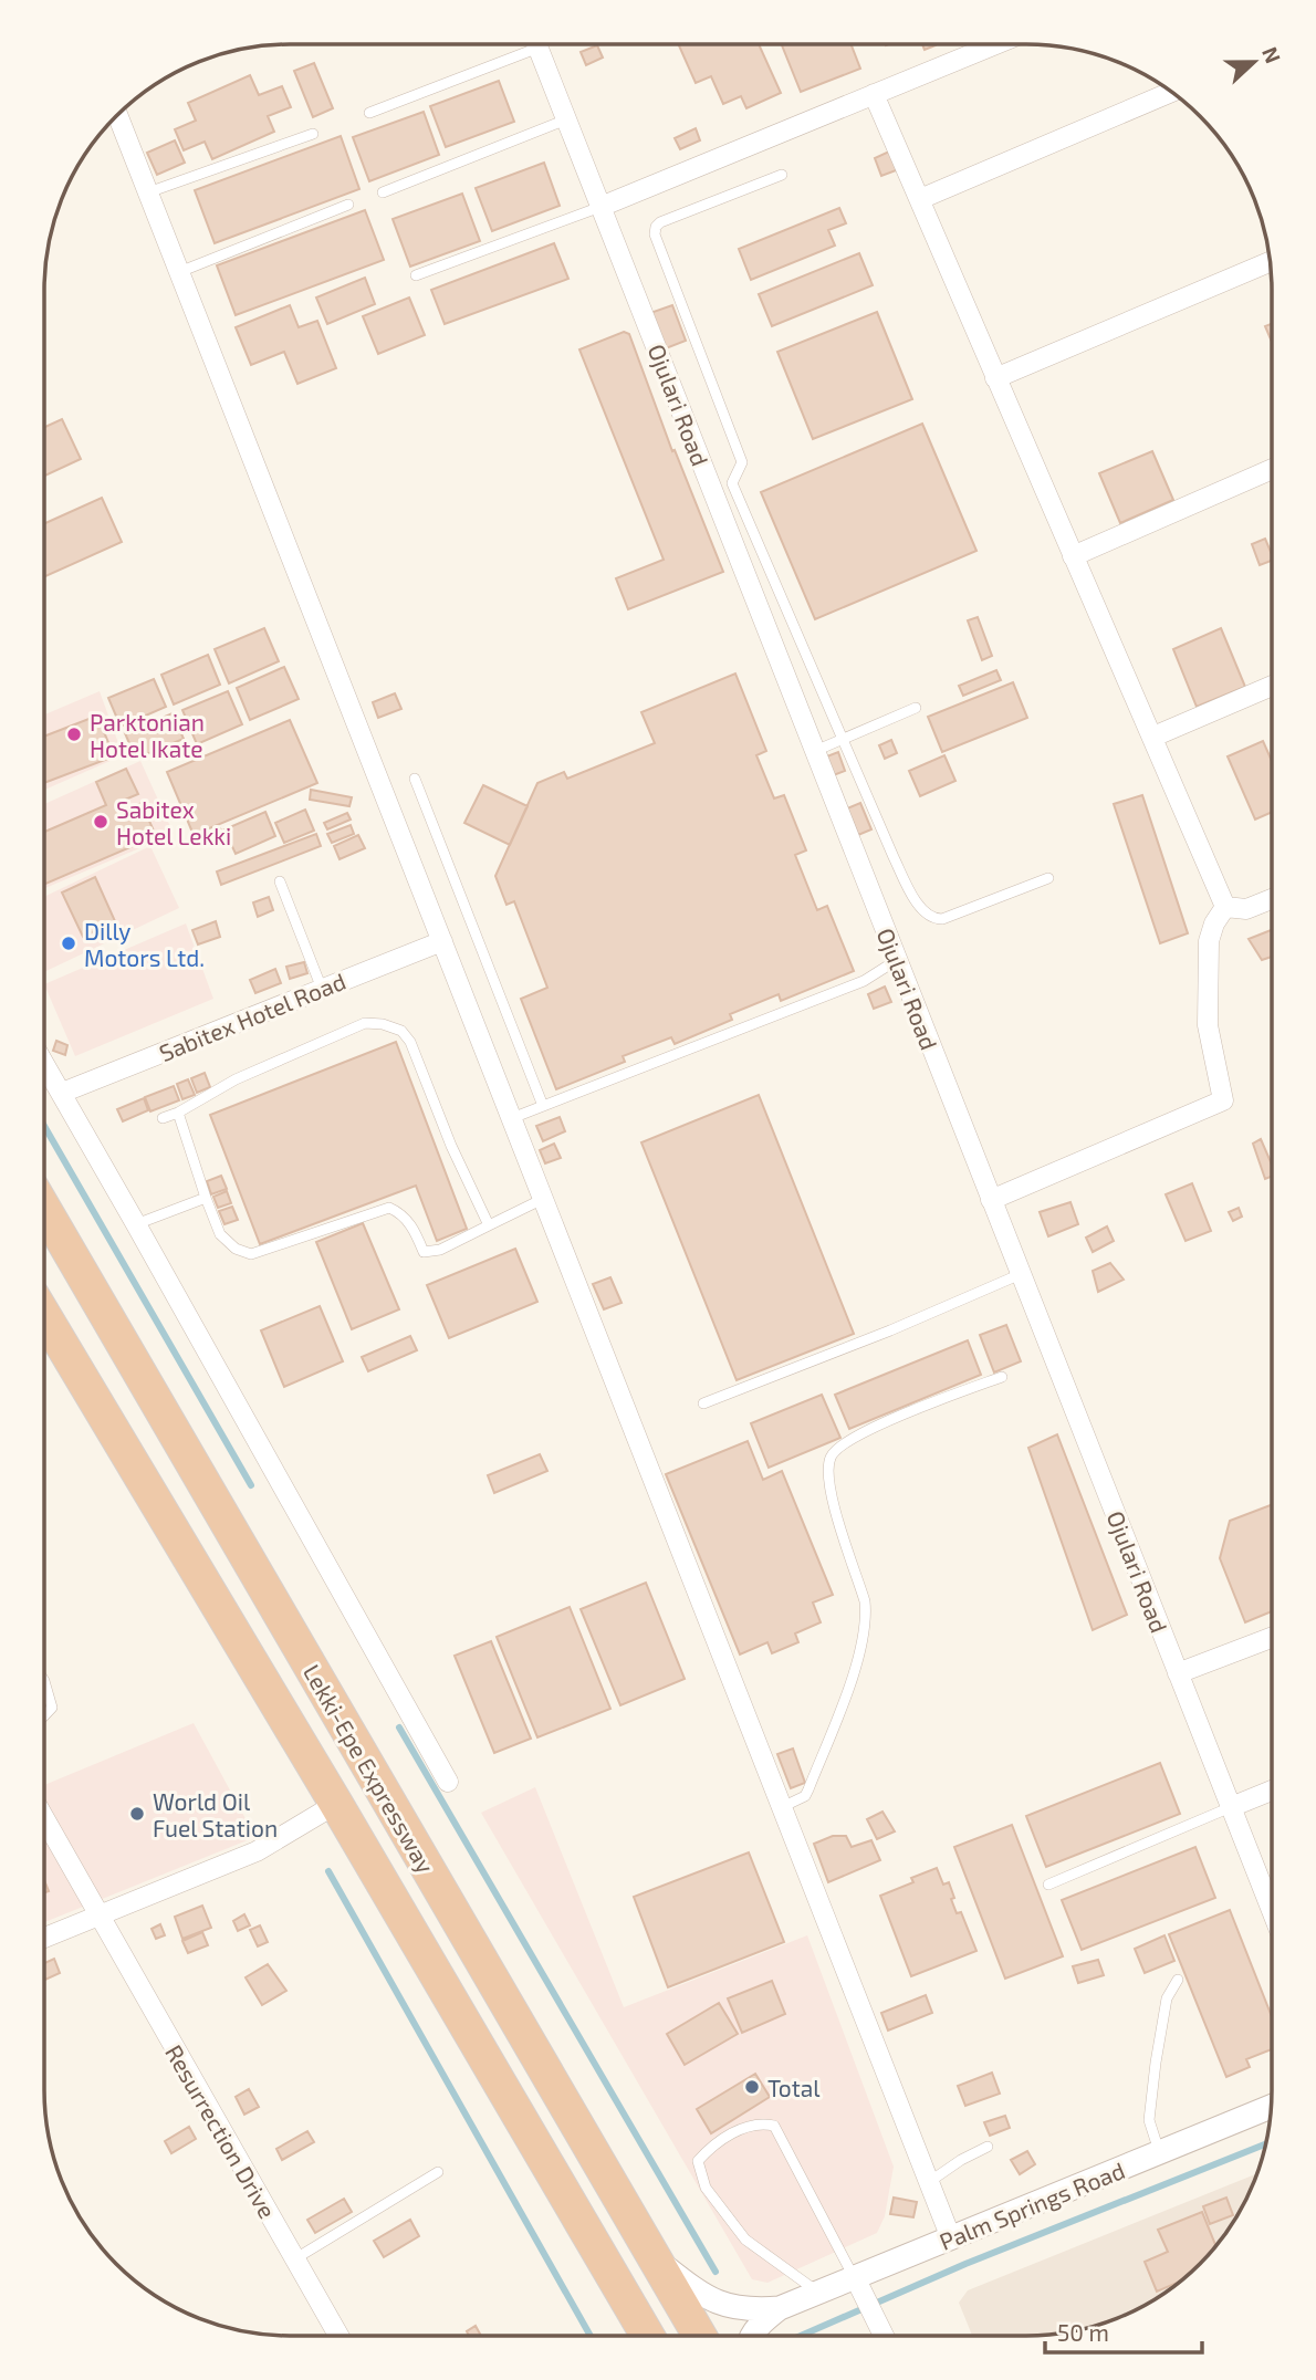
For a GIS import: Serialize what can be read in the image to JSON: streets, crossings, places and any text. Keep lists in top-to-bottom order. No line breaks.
{"streets":{"highway":["Lekki-Epe Expressway"],"street":["Ojulari Road","Sabitex Hotel Road","Resurrection Drive","Palm Springs Road"]},"crossings":[["Lekki-Epe Expressway","Palm Springs Road"]],"places":["Parktonian Hotel Ikate","Sabitex Hotel Lekki","Dilly Motors Ltd.","World Oil Fuel Station","Total"],"scale_bar":"50 m","north":"right"}
